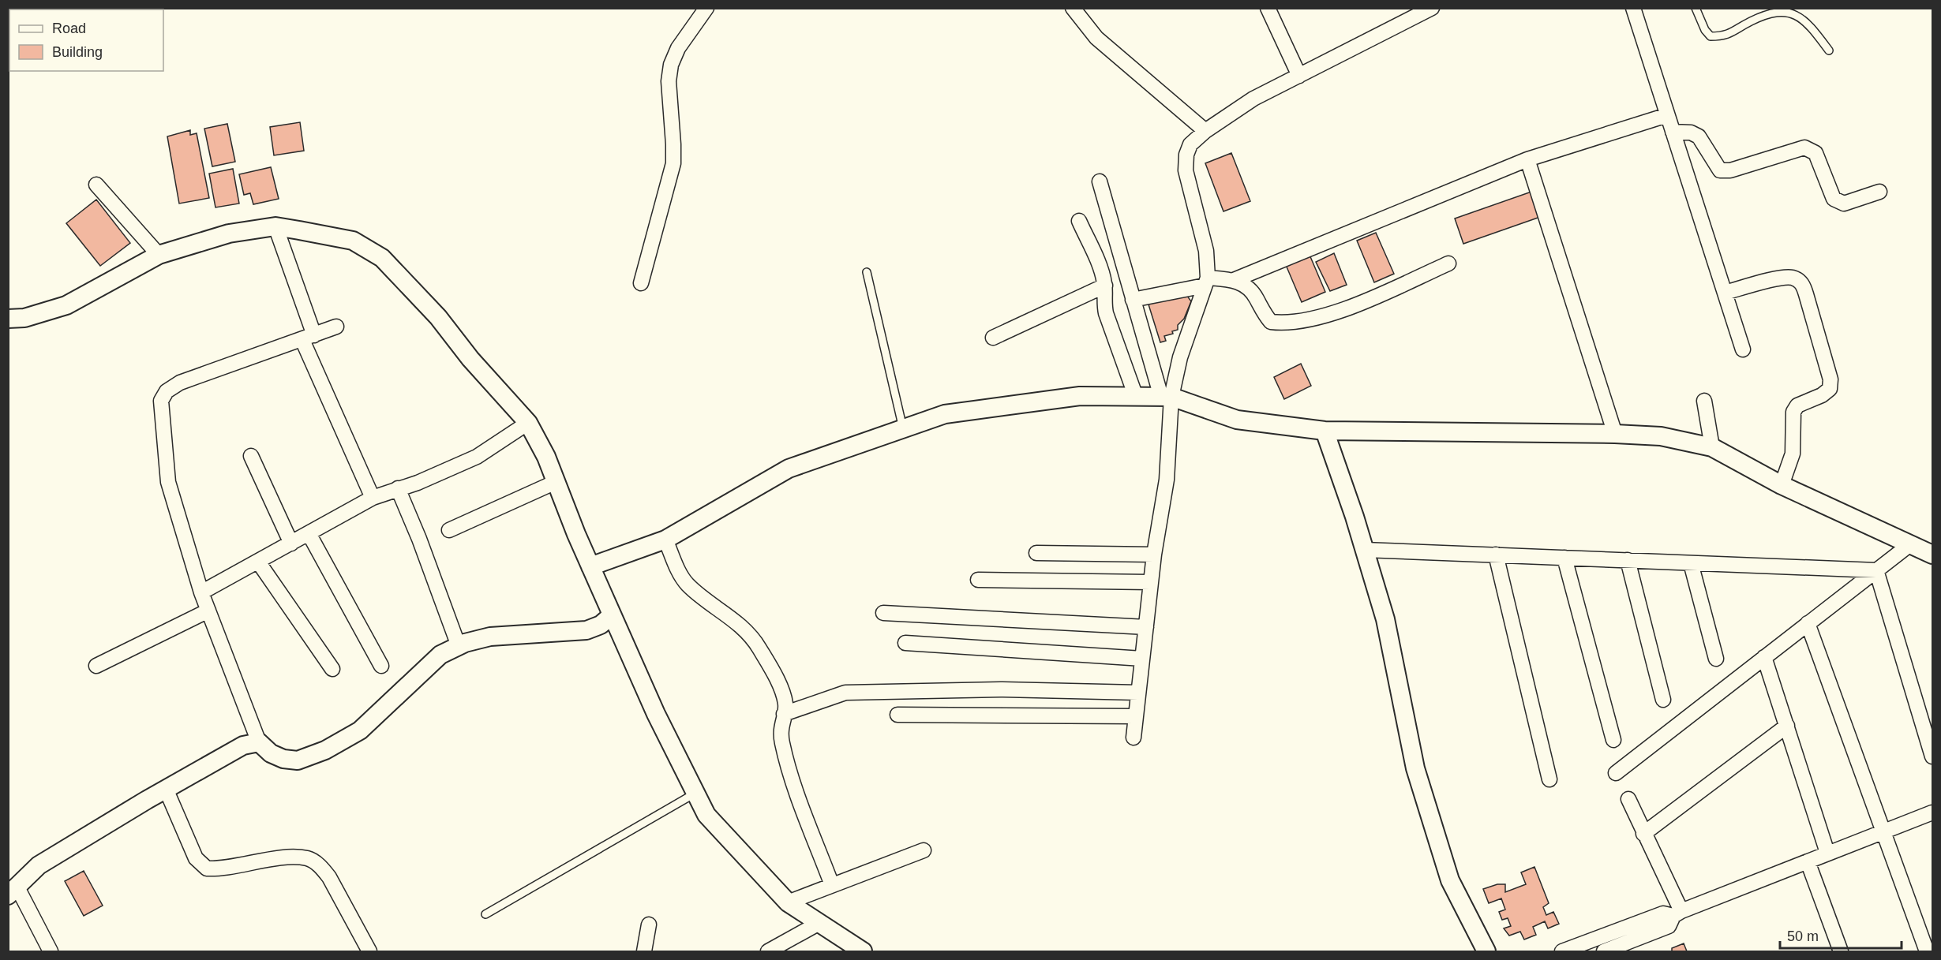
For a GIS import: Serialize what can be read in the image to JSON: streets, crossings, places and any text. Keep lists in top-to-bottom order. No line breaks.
{"legend":["Road","Building"],"scale_bar":"50 m"}
